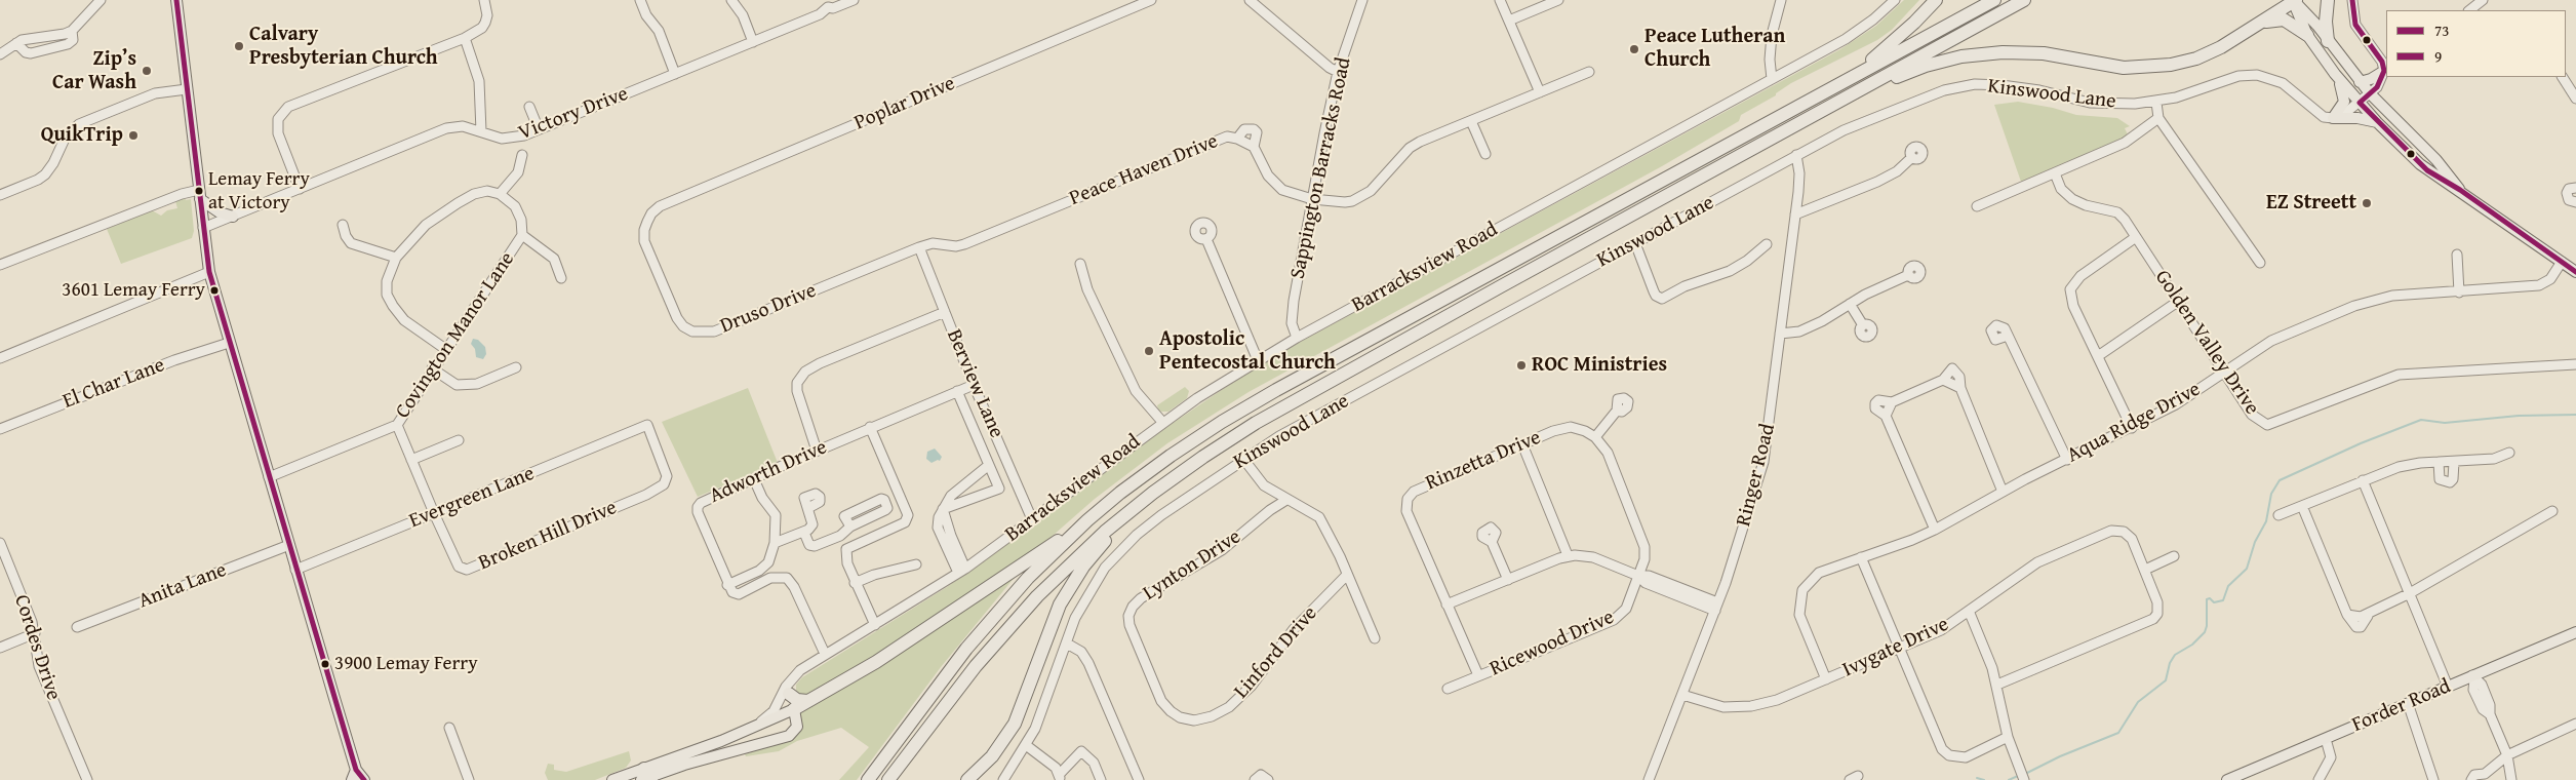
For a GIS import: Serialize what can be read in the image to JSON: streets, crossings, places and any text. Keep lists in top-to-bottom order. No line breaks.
{"streets":{"main road":["Forder Road"],"street":["Kinswood Lane","Poplar Drive","Victory Drive","Sappington Barracks Road","Peace Haven Drive","Barracksview Road","Druso Drive","Covington Manor Lane","Golden Valley Drive","El Char Lane","Berview Lane","Aqua Ridge Drive","Rinzetta Drive","Adworth Drive","Ringer Road","Evergreen Lane","Broken Hill Drive","Lynton Drive","Anita Lane","Ricewood Drive","Cordes Drive","Ivygate Drive","Linford Drive"]},"crossings":[["Kinswood Lane","Ringer Road"],["Poplar Drive","Druso Drive"],["Sappington Barracks Road","Barracksview Road"],["Peace Haven Drive","Druso Drive"],["Peace Haven Drive","Berview Lane"],["Barracksview Road","Berview Lane"],["Druso Drive","Berview Lane"],["Covington Manor Lane","Broken Hill Drive"],["Golden Valley Drive","Aqua Ridge Drive"],["Berview Lane","Adworth Drive"],["Aqua Ridge Drive","Ivygate Drive"],["Rinzetta Drive","Ricewood Drive"],["Ringer Road","Ivygate Drive"],["Evergreen Lane","Broken Hill Drive"],["Lynton Drive","Linford Drive"]],"places":["Calvary Presbyterian Church","Peace Lutheran Church","Zip’s Car Wash","QuikTrip","Lemay Ferry at Victory","EZ Streett","3601 Lemay Ferry","Apostolic Pentecostal Church","ROC Ministries","3900 Lemay Ferry"],"lines":["transit line 73","transit line 9"],"legend":["73","9"]}
